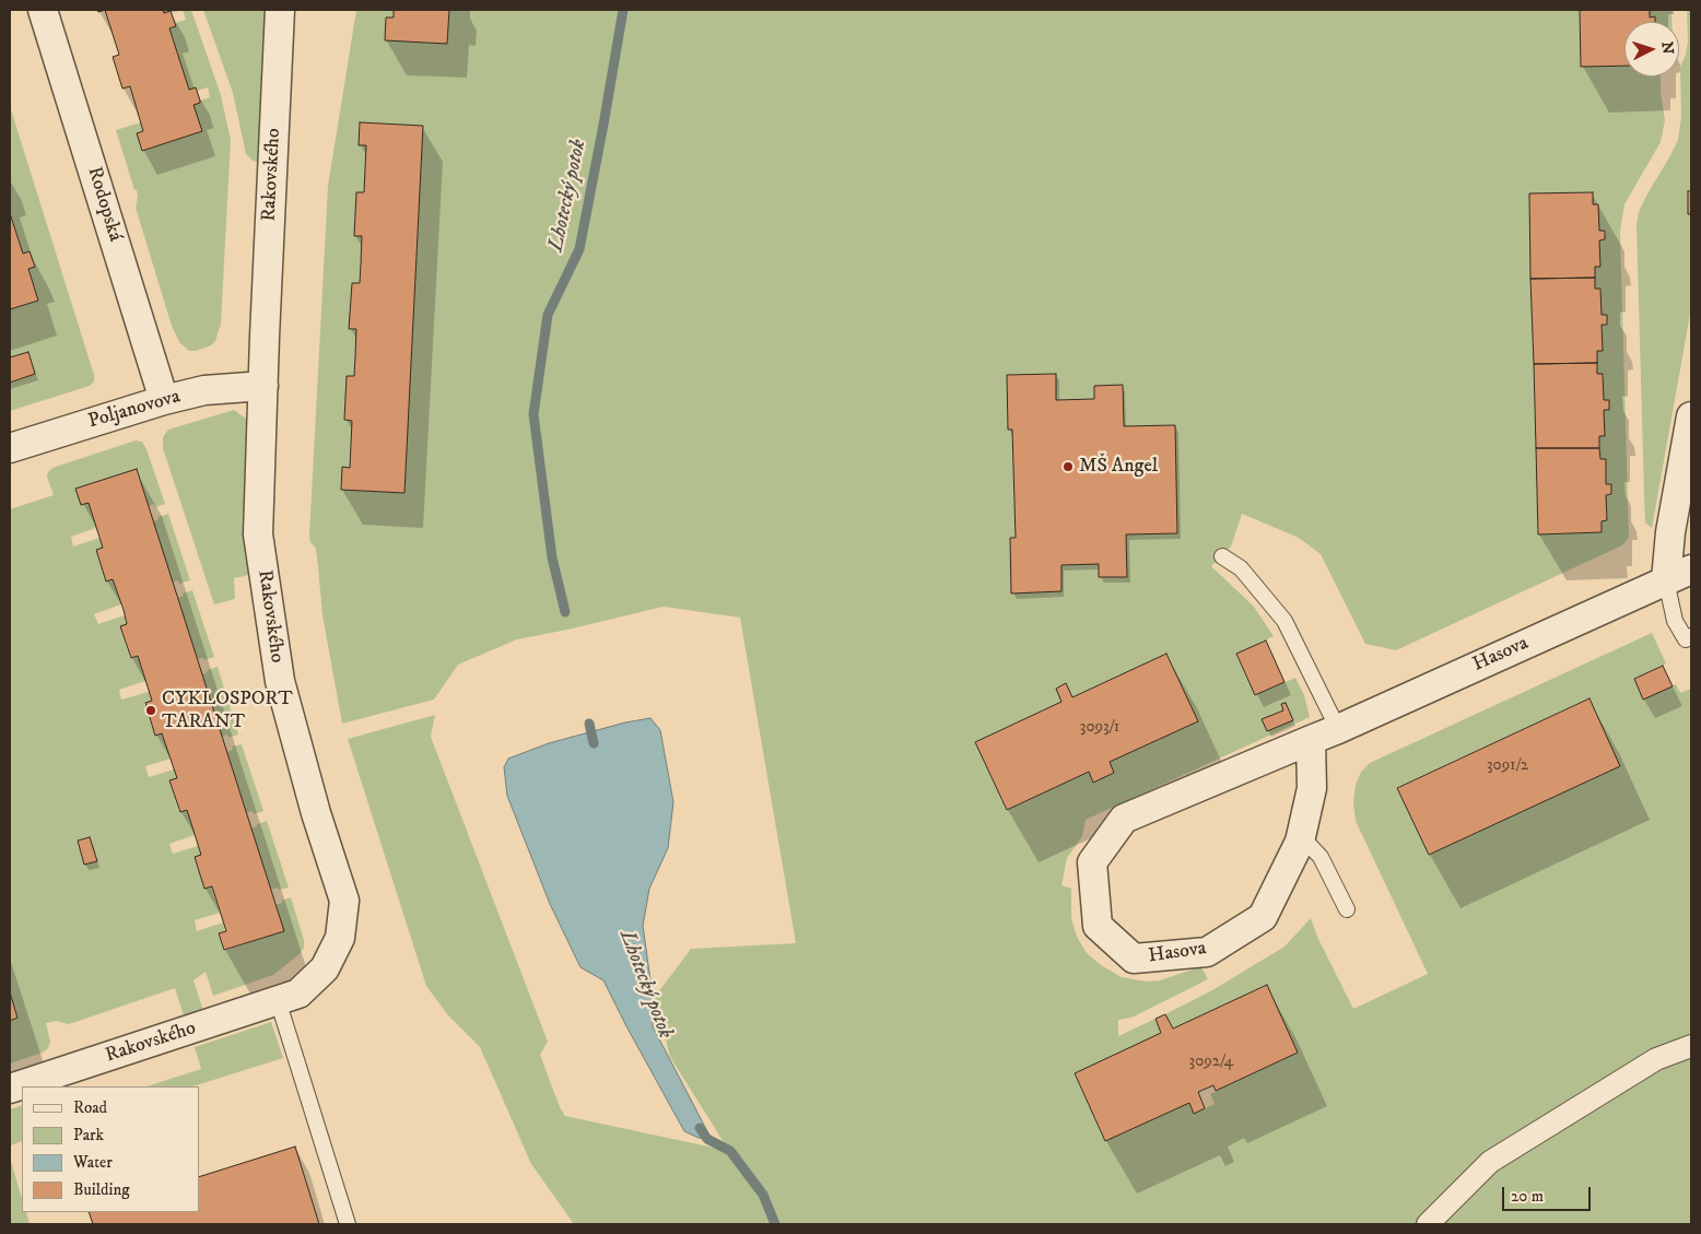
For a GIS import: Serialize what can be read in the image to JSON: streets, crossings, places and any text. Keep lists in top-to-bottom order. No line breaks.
{"streets":{"street":["Rakovského","Rodopská","Poljanovova","Hasova"]},"crossings":[["Rakovského","Poljanovova"],["Rodopská","Poljanovova"]],"water":["Lhotecký potok"],"places":["MŠ Angel","CYKLOSPORT TARANT"],"house_numbers":["3093/1","3091/2","3092/4"],"legend":["Road","Park","Water","Building"],"scale_bar":"20 m","north":"right"}
